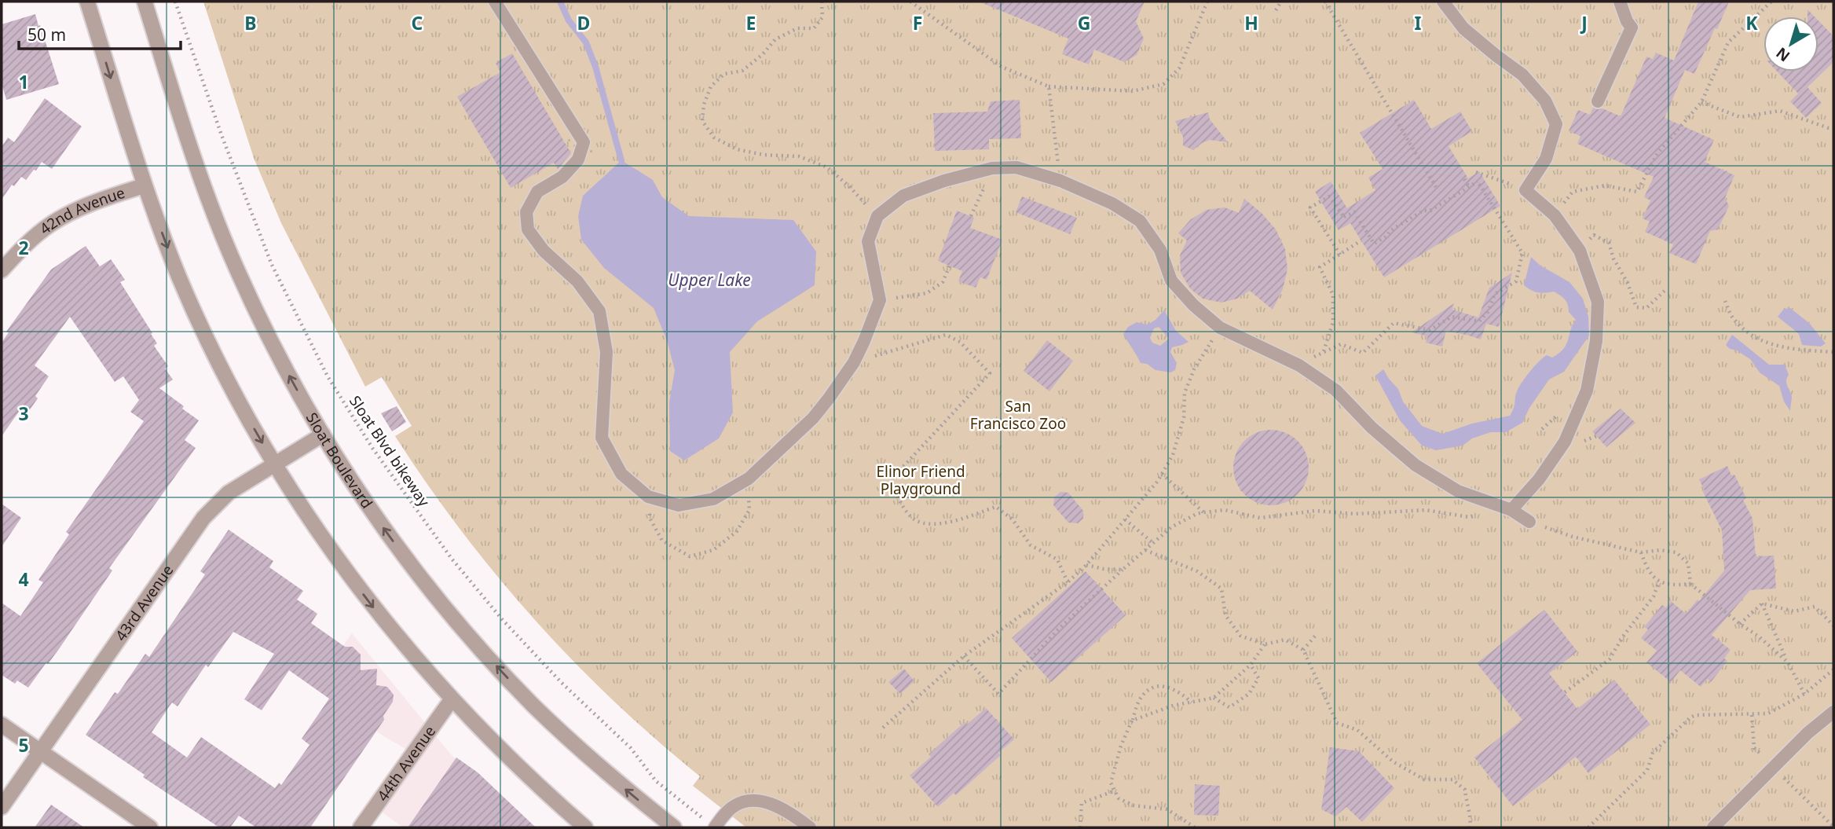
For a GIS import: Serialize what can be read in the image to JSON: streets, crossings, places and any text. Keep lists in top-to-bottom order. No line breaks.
{"streets":{"street":["42nd Avenue","Sloat Boulevard","43rd Avenue","44th Avenue"],"path":["Sloat Blvd bikeway"]},"crossings":[["Sloat Boulevard","43rd Avenue"]],"water":["Upper Lake"],"parks":["San Francisco Zoo","Elinor Friend Playground"],"scale_bar":"50 m","north":"bottom left","grid":{"columns":["B","C","D","E","F","G","H","I","J","K"],"rows":["1","2","3","4","5"]}}
